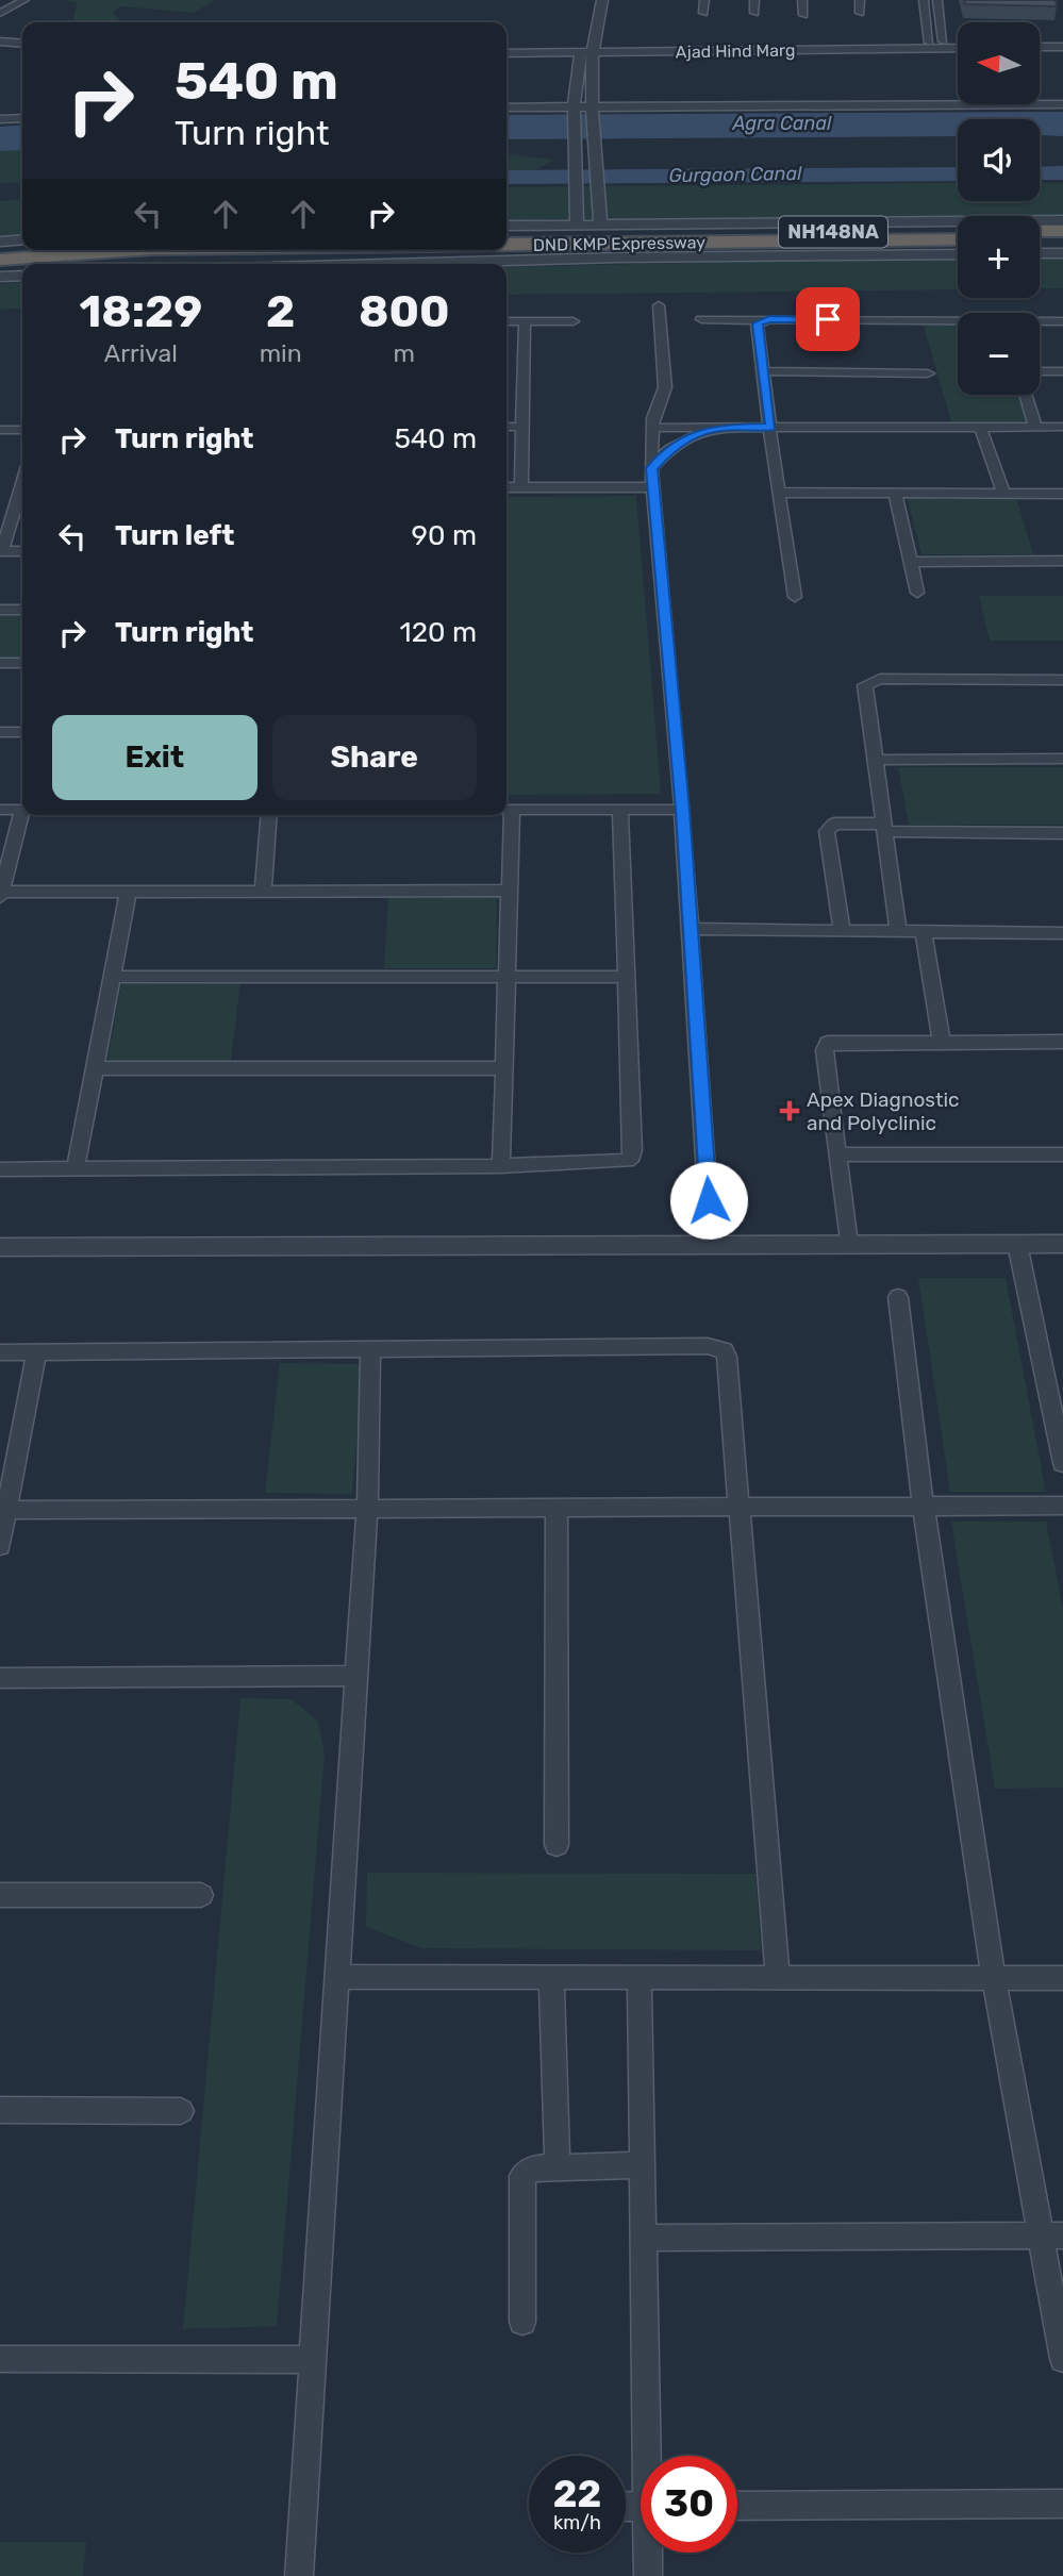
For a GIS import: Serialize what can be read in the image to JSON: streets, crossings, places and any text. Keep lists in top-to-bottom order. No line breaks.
{"streets":{"highway":["NH148NA","DND KMP Expressway"],"street":["Ajad Hind Marg"]},"water":["Agra Canal","Gurgaon Canal"],"places":{"health":["Apex Diagnostic and Polyclinic"]},"north":"left","page":{"map_buttons":["+","−"],"turn":["540 m","Turn right"],"eta":["18:29","Arrival","2","min","800","m"],"list":[{"name":"Turn right","value":"540 m"},{"name":"Turn left","value":"90 m"},{"name":"Turn right","value":"120 m"}],"buttons":["Exit","Share"],"speed":"22 km/h","limit":"30"}}
